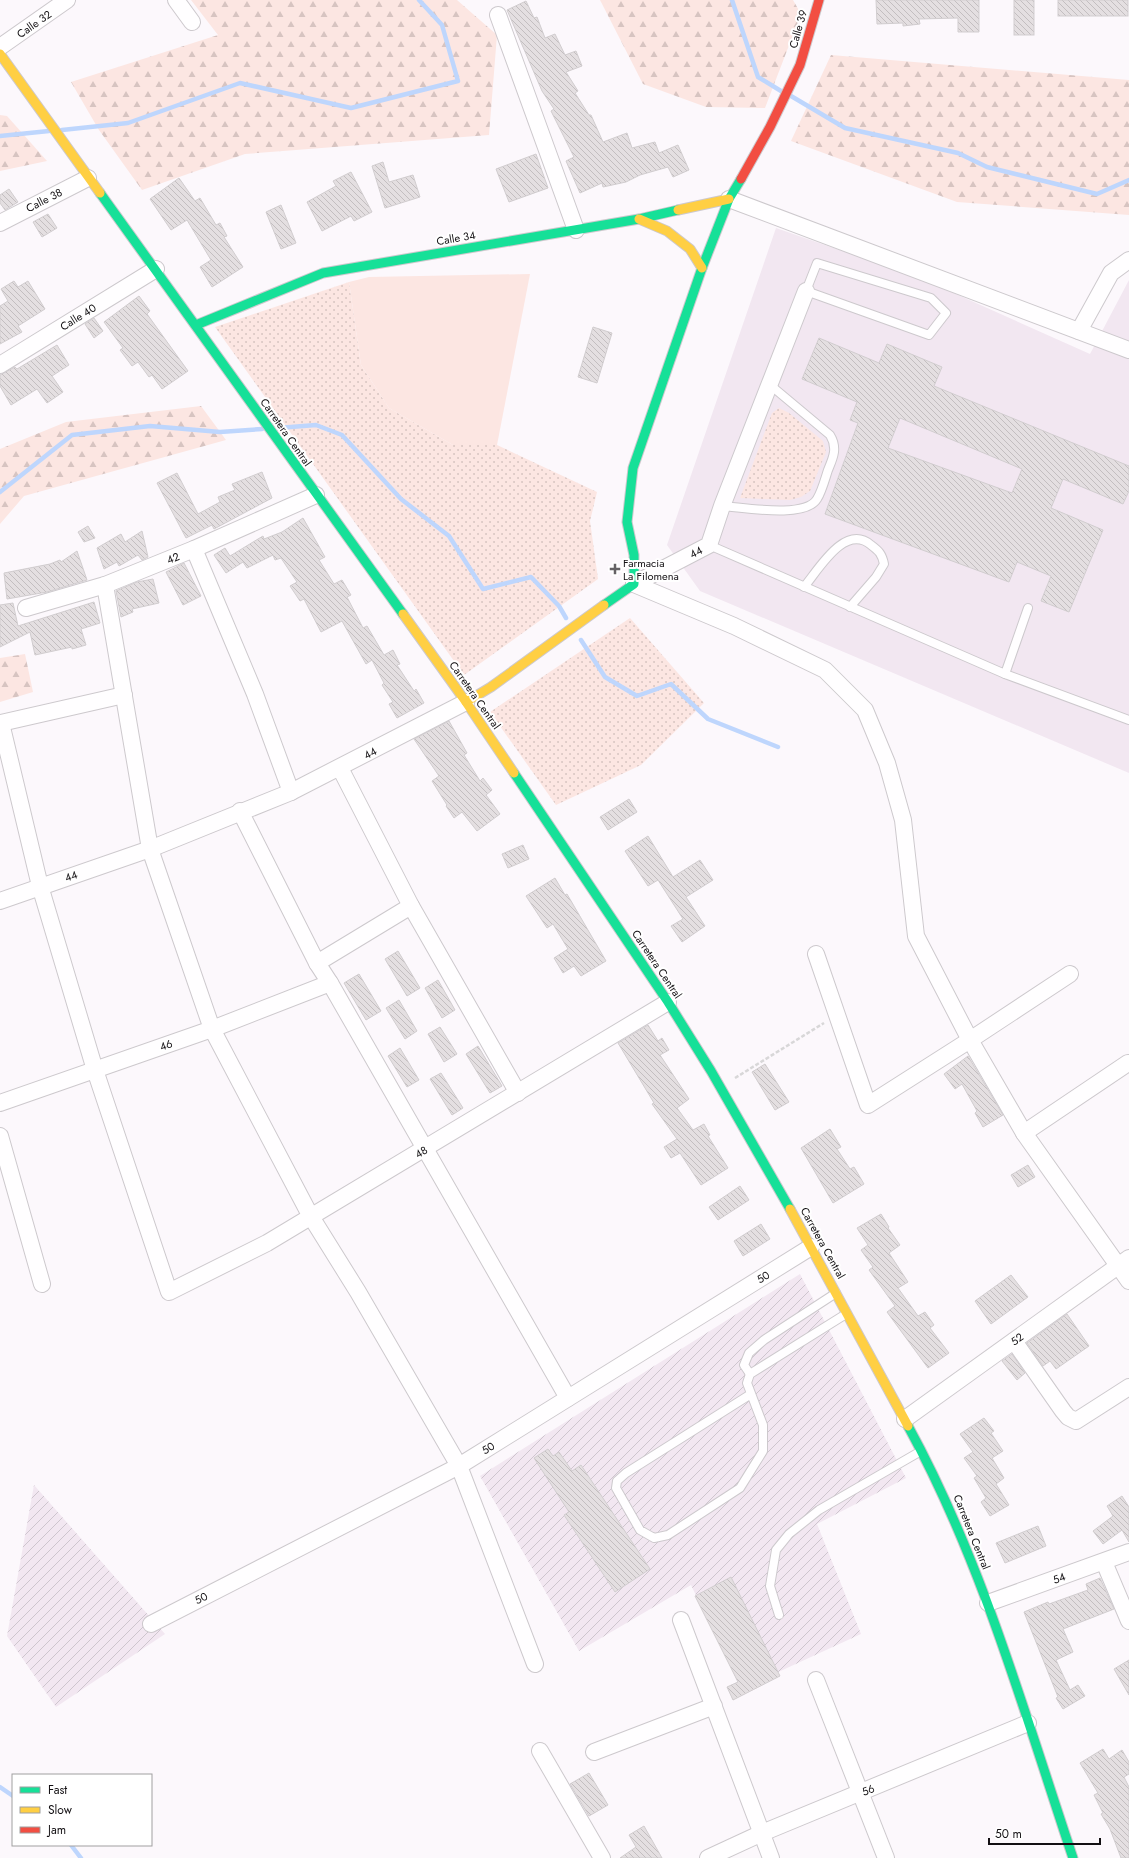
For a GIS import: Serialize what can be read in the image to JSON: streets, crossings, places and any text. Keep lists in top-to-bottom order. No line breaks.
{"streets":{"main road":["Calle 39","Calle 34","Carretera Central","44"],"street":["Calle 32","Calle 38","Calle 40","42","46","48","50","52","54","56"]},"crossings":[["Calle 39","Calle 34"],["Calle 39","44"],["Calle 38","Carretera Central"],["Calle 34","Carretera Central"],["Calle 40","Carretera Central"],["Carretera Central","44"],["Carretera Central","42"],["Carretera Central","48"],["Carretera Central","50"],["Carretera Central","52"],["Carretera Central","54"],["Carretera Central","56"],["46","48"]],"places":{"health":["Farmacia La Filomena"]},"legend":["Fast","Slow","Jam"],"scale_bar":"50 m"}
